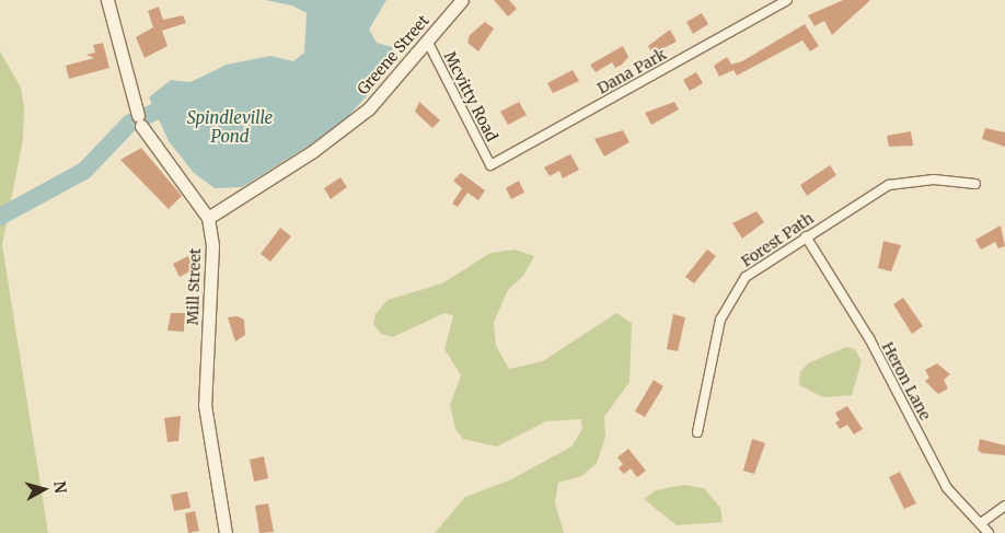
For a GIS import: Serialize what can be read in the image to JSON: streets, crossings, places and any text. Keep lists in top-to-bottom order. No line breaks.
{"streets":{"street":["Greene Street","Dana Park","Mcvitty Road","Forest Path","Mill Street","Heron Lane"]},"crossings":[["Greene Street","Mcvitty Road"],["Greene Street","Mill Street"],["Dana Park","Mcvitty Road"],["Forest Path","Heron Lane"]],"water":["Spindleville Pond"],"north":"right"}
